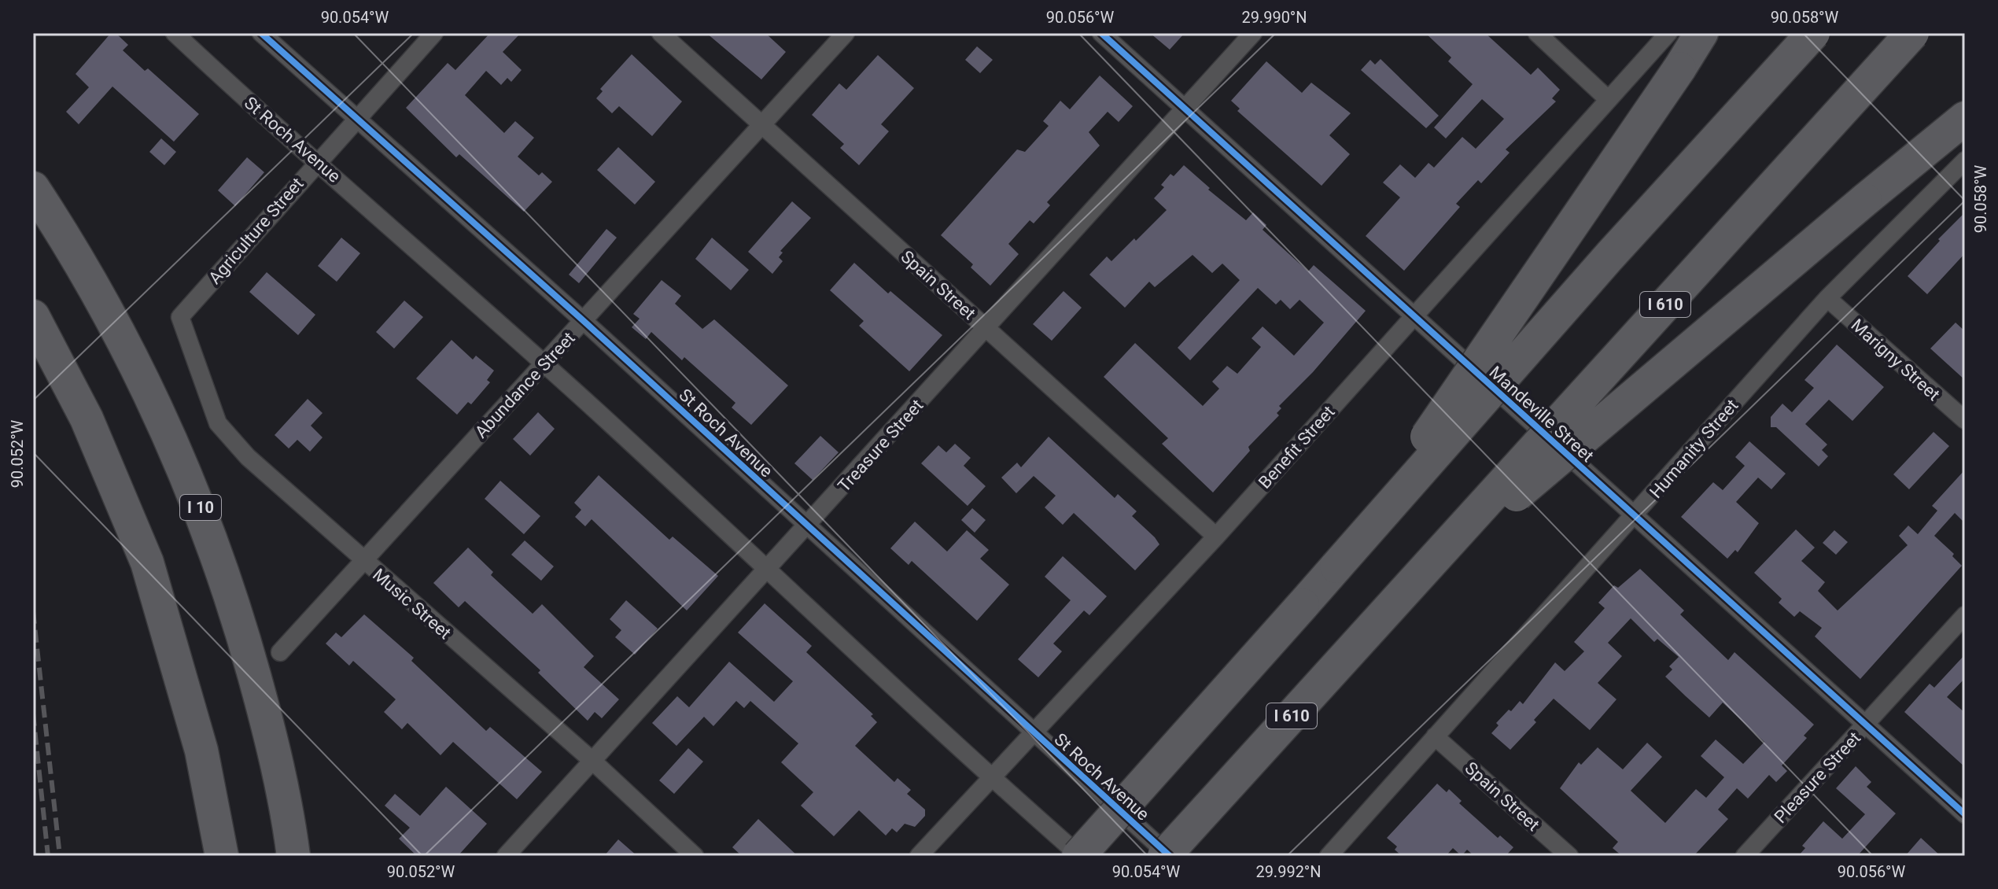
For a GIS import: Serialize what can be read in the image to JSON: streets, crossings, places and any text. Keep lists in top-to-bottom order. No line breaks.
{"streets":{"highway":["I 610","I 10"],"street":["St Roch Avenue","Agriculture Street","Spain Street","Marigny Street","Abundance Street","Mandeville Street","Treasure Street","Benefit Street","Humanity Street","Music Street","Pleasure Street"]},"crossings":[["St Roch Avenue","Agriculture Street"],["St Roch Avenue","Abundance Street"],["St Roch Avenue","Treasure Street"],["St Roch Avenue","Benefit Street"],["Agriculture Street","Music Street"],["Spain Street","Abundance Street"],["Spain Street","Treasure Street"],["Spain Street","Benefit Street"],["Spain Street","Humanity Street"],["Marigny Street","Humanity Street"],["Abundance Street","Music Street"],["Mandeville Street","Treasure Street"],["Mandeville Street","Benefit Street"],["Mandeville Street","Humanity Street"],["Mandeville Street","Pleasure Street"],["Treasure Street","Music Street"]],"coordinates":["90.054°W","90.056°W","29.990°N","90.058°W","90.052°W","29.992°N"]}
